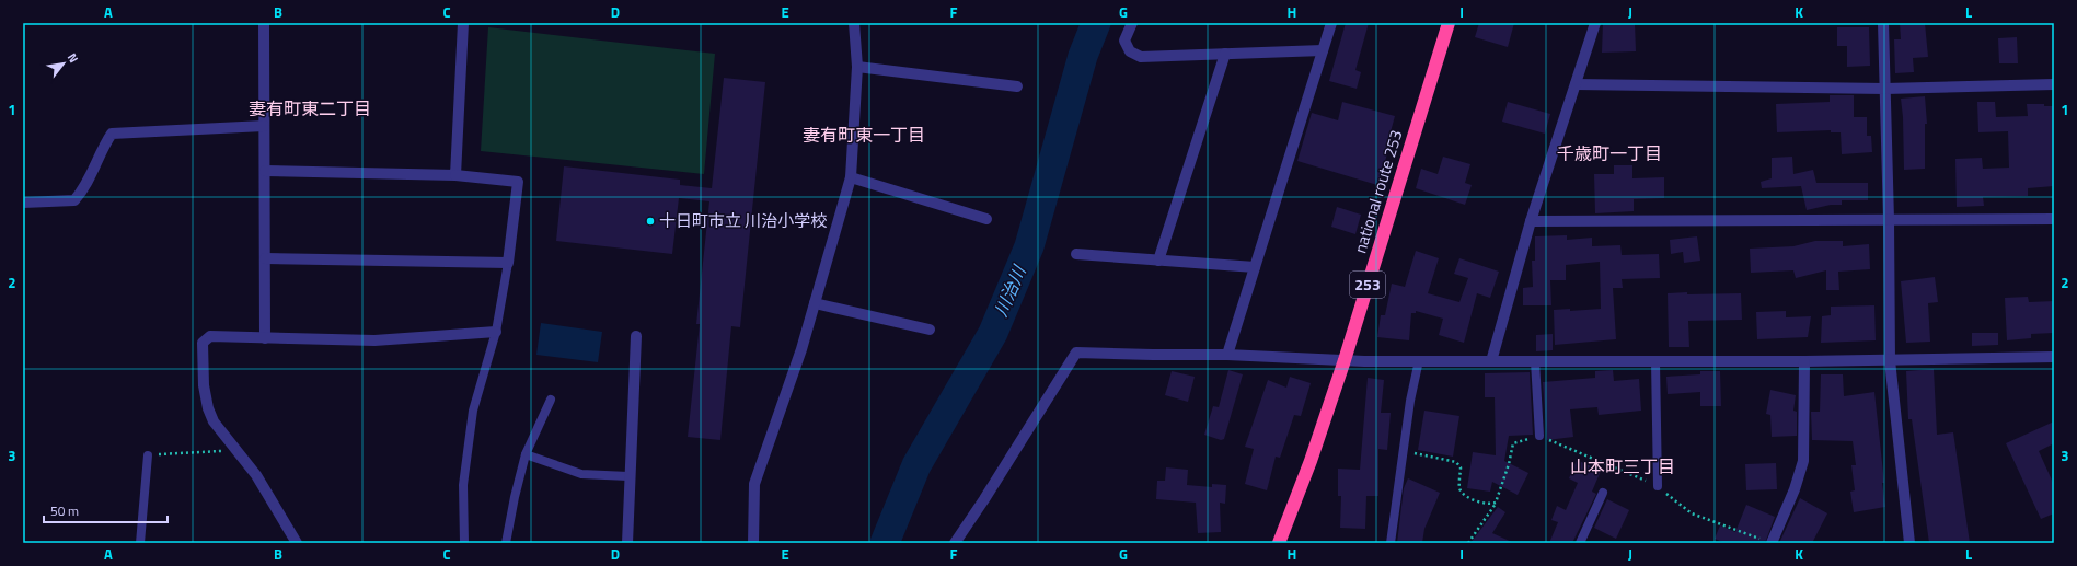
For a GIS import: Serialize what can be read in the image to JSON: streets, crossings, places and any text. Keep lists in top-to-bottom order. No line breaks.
{"streets":{"highway":["national route 253","253"]},"districts":["妻有町東二丁目","妻有町東一丁目","千歳町一丁目","山本町三丁目"],"water":["川治川"],"places":["十日町市立 川治小学校"],"scale_bar":"50 m","north":"top right","grid":{"columns":["A","B","C","D","E","F","G","H","I","J","K","L"],"rows":["1","2","3"]}}
